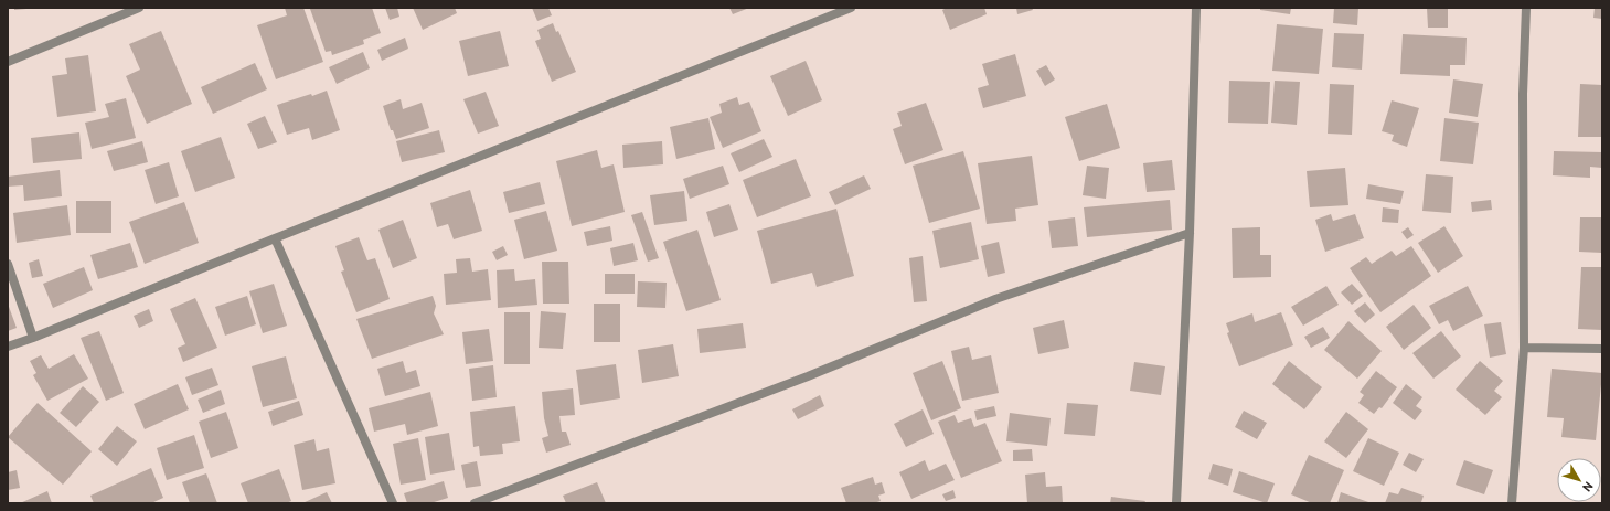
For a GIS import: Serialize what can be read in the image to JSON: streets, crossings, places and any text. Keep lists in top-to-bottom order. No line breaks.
{"north":"bottom right"}
